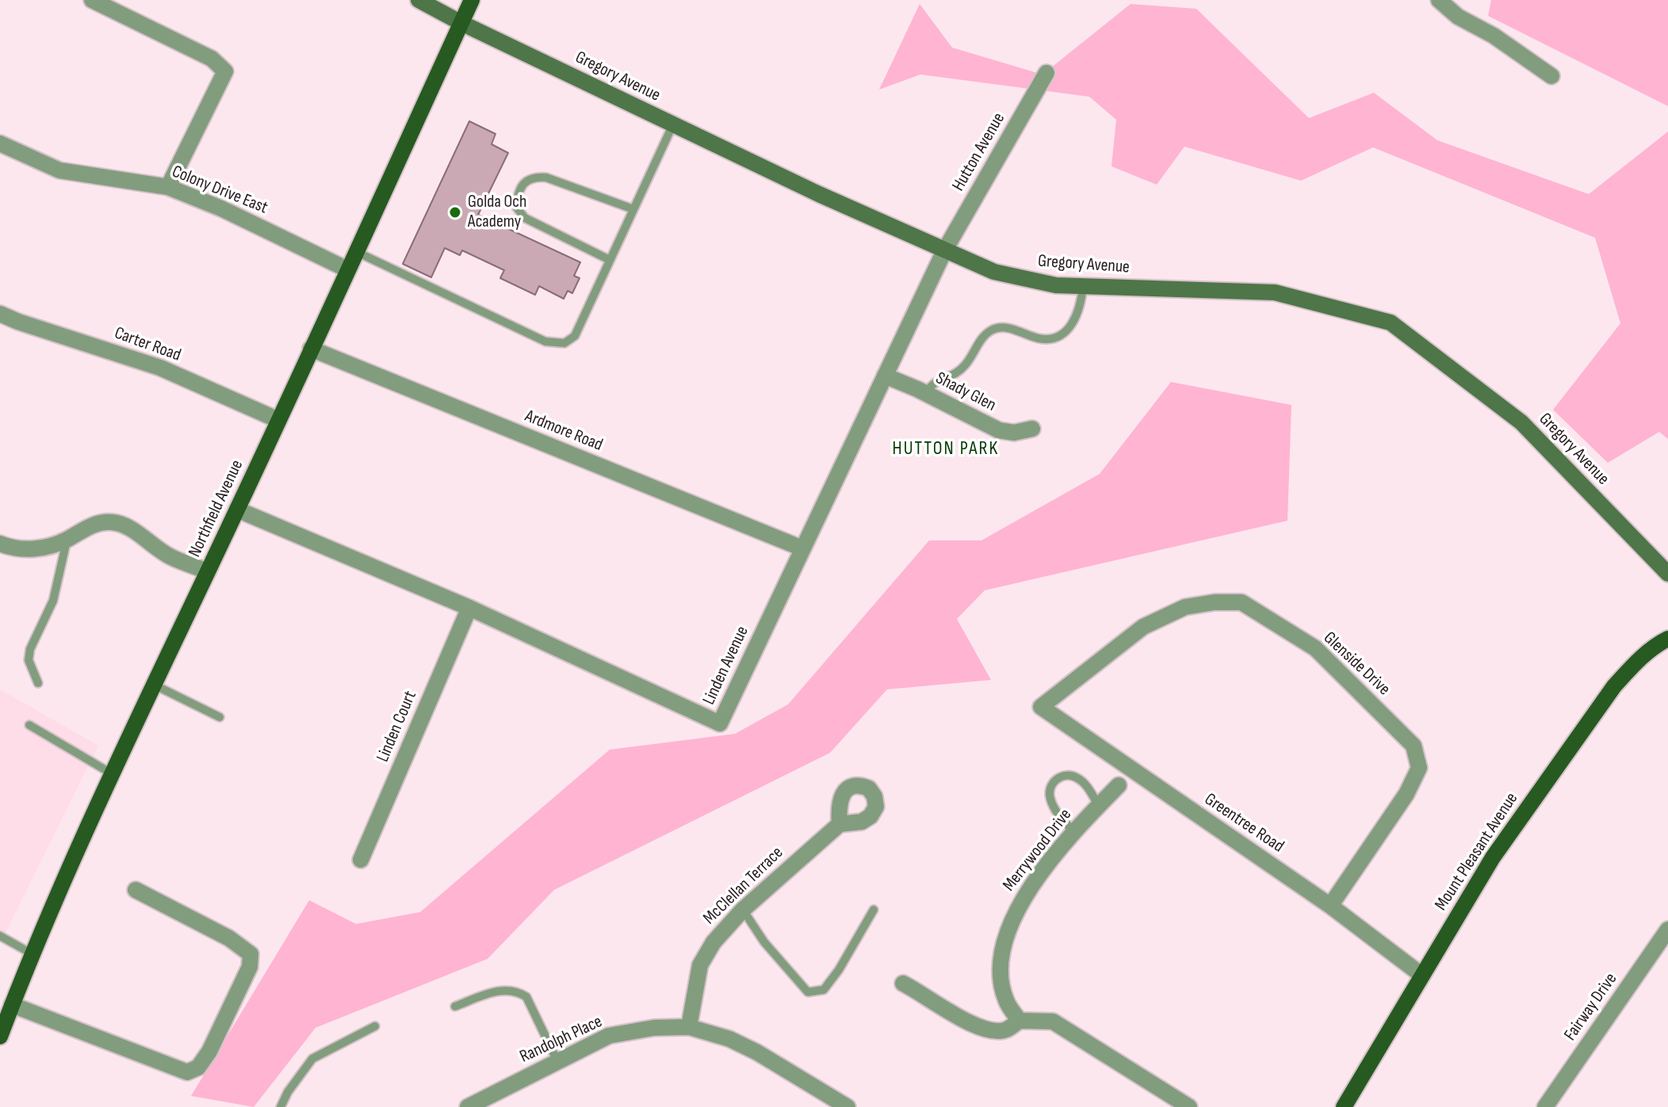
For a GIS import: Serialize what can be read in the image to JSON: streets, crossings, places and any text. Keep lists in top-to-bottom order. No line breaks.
{"streets":{"main road":["Gregory Avenue","Northfield Avenue","Mount Pleasant Avenue"],"street":["Hutton Avenue","Colony Drive East","Carter Road","Shady Glen","Ardmore Road","Glenside Drive","Linden Avenue","Linden Court","Greentree Road","Merrywood Drive","McClellan Terrace","Fairway Drive","Randolph Place"]},"crossings":[["Gregory Avenue","Hutton Avenue"],["Gregory Avenue","Northfield Avenue"],["Gregory Avenue","Linden Avenue"],["Hutton Avenue","Linden Avenue"],["Colony Drive East","Northfield Avenue"],["Carter Road","Northfield Avenue"],["Shady Glen","Linden Avenue"],["Ardmore Road","Northfield Avenue"],["Ardmore Road","Linden Avenue"],["Northfield Avenue","Linden Avenue"],["Glenside Drive","Greentree Road"],["Linden Avenue","Linden Court"],["Greentree Road","Mount Pleasant Avenue"],["McClellan Terrace","Randolph Place"]],"districts":["HUTTON PARK"],"places":["Golda Och Academy"]}
